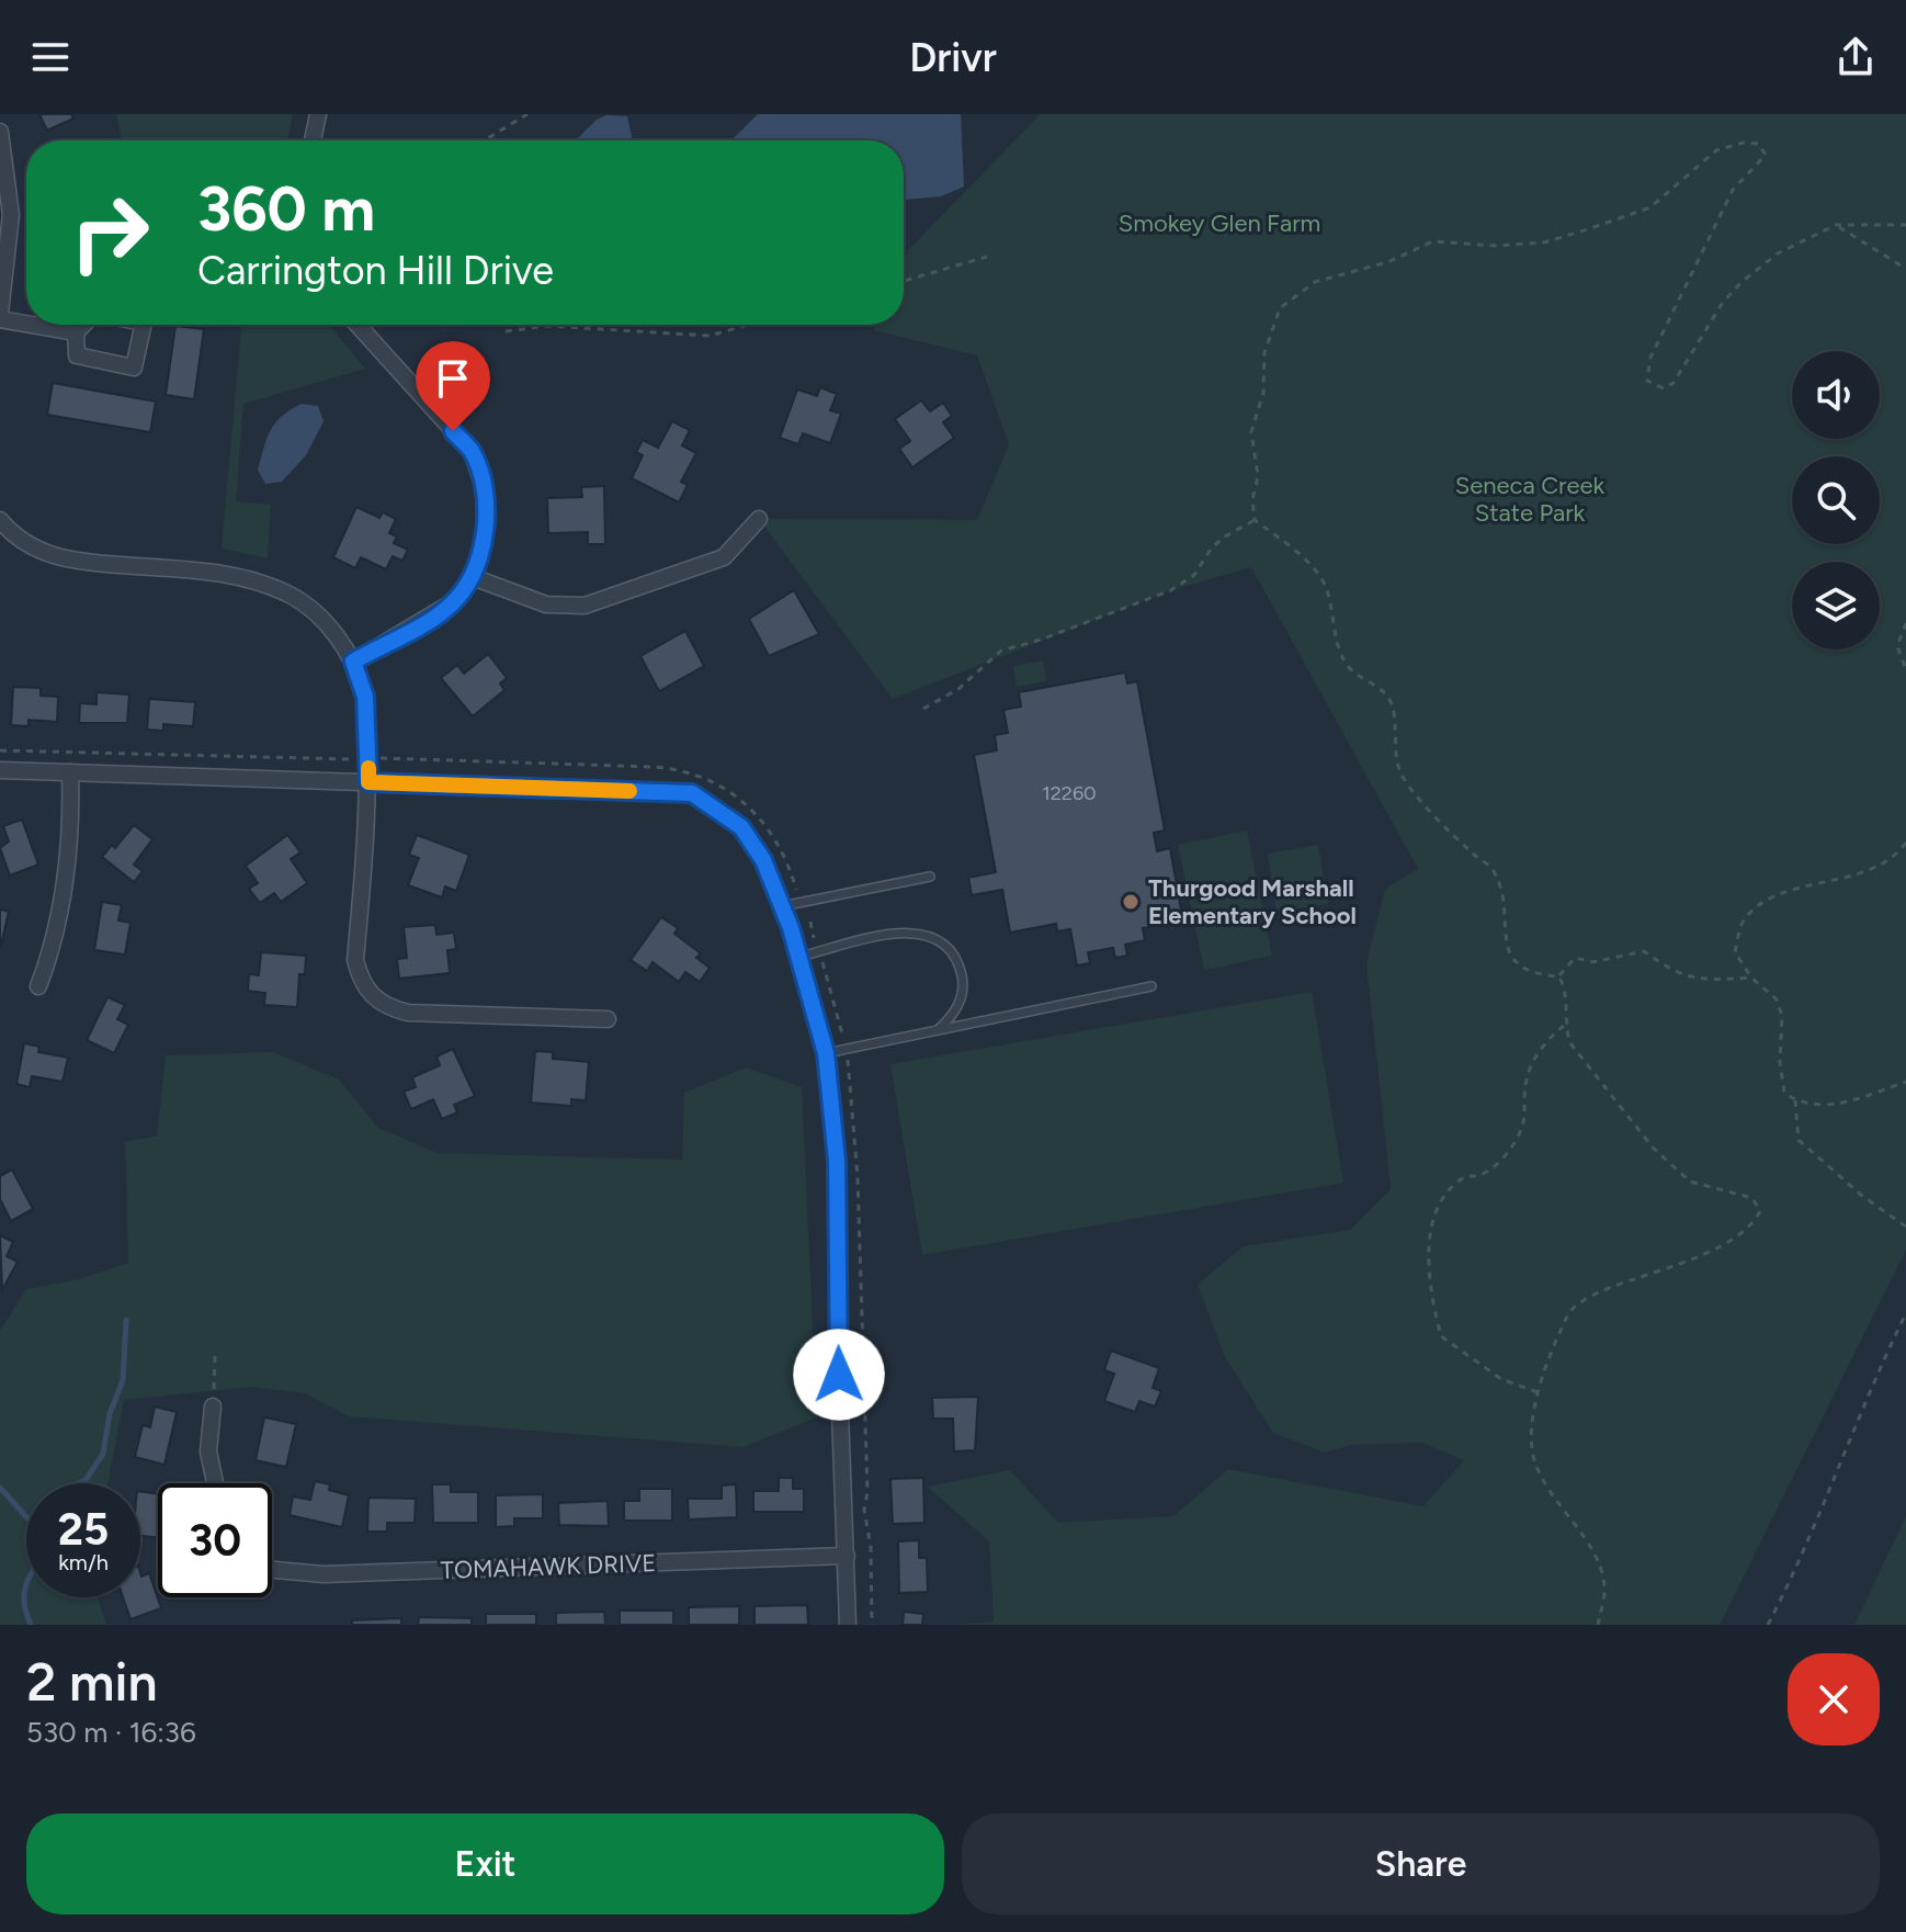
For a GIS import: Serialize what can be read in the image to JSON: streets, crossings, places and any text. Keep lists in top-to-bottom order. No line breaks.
{"streets":{"street":["TOMAHAWK DRIVE"]},"parks":["Smokey Glen Farm","Seneca Creek State Park"],"places":["Thurgood Marshall Elementary School"],"house_numbers":["12260"],"page":{"header":"Drivr","turn":["360 m","Carrington Hill Drive"],"speed":"25 km/h","limit":"30","heading":["2 min","530 m · 16:36"],"buttons":["Exit","Share"]}}
